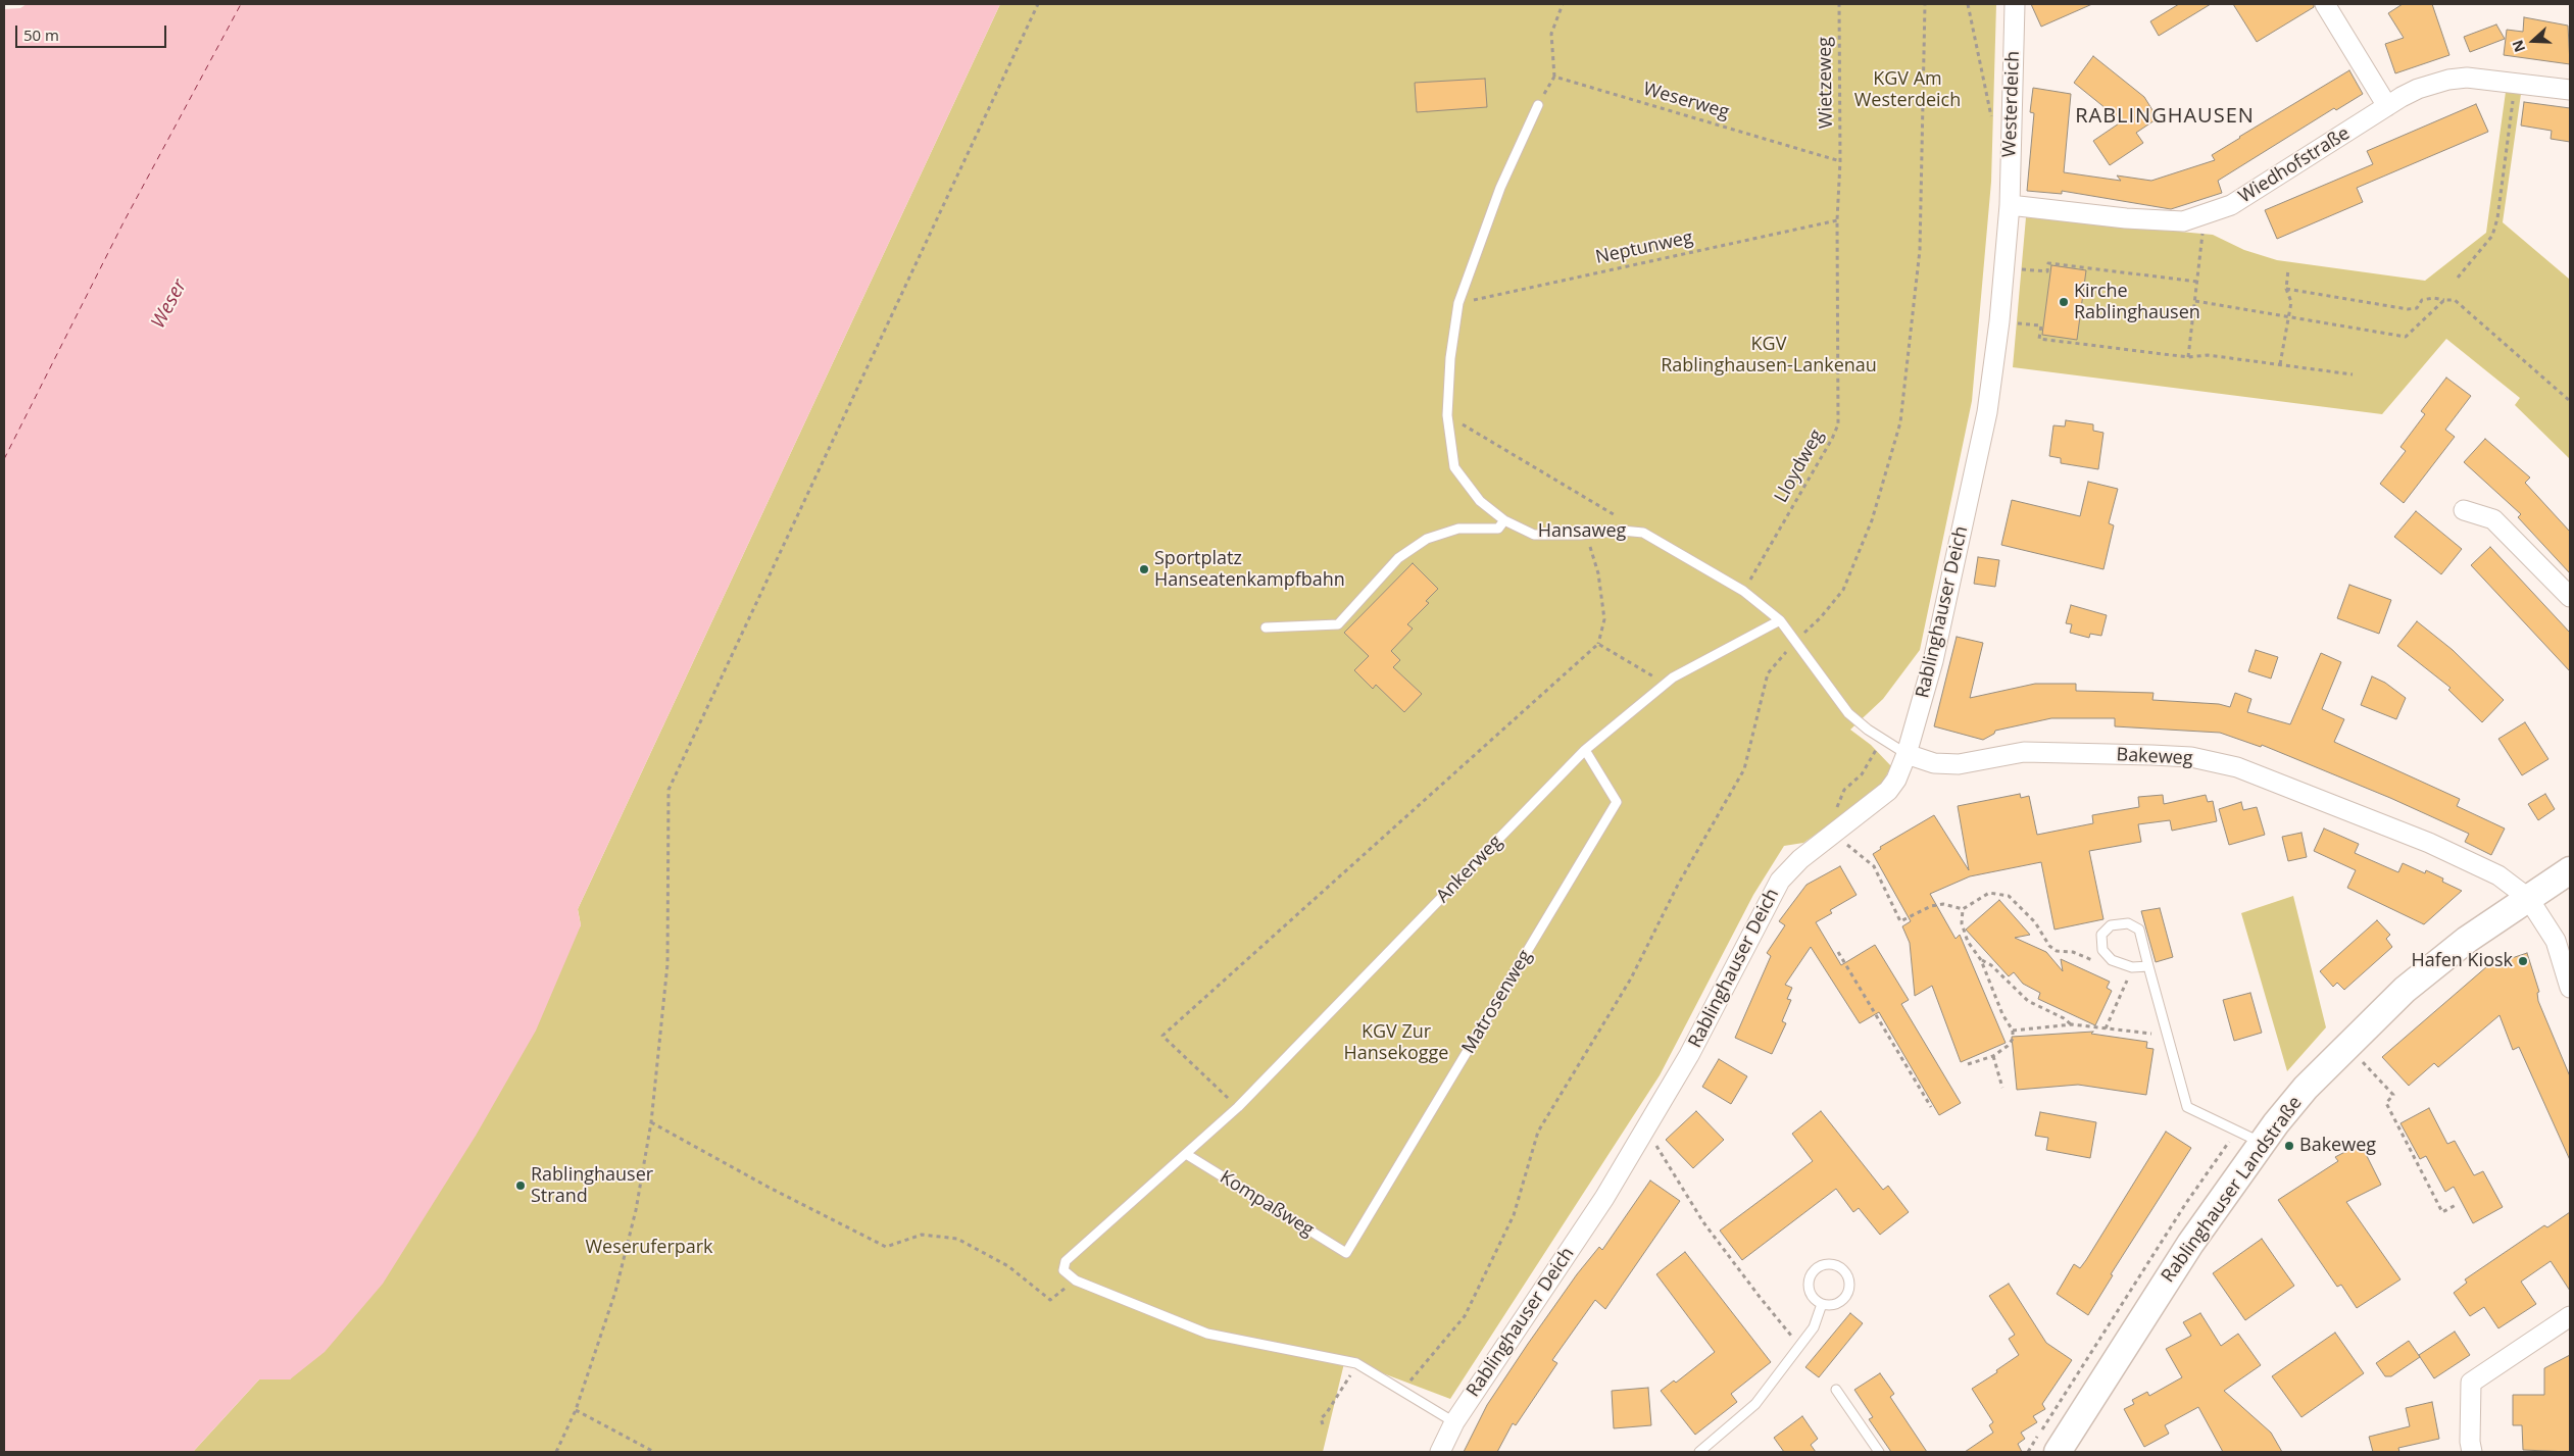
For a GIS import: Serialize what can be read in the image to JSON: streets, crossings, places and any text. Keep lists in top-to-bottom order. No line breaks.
{"streets":{"street":["Westerdeich","Wiedhofstraße","Rablinghauser Deich","Bakeweg","Rablinghauser Landstraße"],"lane":["Hansaweg","Ankerweg","Matrosenweg","Kompaßweg"],"path":["Wietzeweg","Weserweg","Neptunweg","Lloydweg"]},"crossings":[["Wietzeweg","Weserweg"],["Wietzeweg","Lloydweg"],["Weserweg","Lloydweg"],["Westerdeich","Wiedhofstraße"],["Westerdeich","Rablinghauser Deich"],["Wiedhofstraße","Rablinghauser Deich"],["Neptunweg","Lloydweg"],["Neptunweg","Hansaweg"],["Lloydweg","Hansaweg"],["Hansaweg","Rablinghauser Deich"],["Hansaweg","Bakeweg"],["Hansaweg","Ankerweg"],["Rablinghauser Deich","Bakeweg"],["Bakeweg","Rablinghauser Landstraße"],["Ankerweg","Matrosenweg"],["Ankerweg","Kompaßweg"],["Matrosenweg","Kompaßweg"]],"districts":["RABLINGHAUSEN"],"water":["Weser"],"parks":["KGV Am Westerdeich","KGV Rablinghausen-Lankenau","KGV Zur Hansekogge","Weseruferpark"],"places":["Kirche Rablinghausen","Sportplatz Hanseatenkampfbahn","Hafen Kiosk","Bakeweg","Rablinghauser Strand"],"scale_bar":"50 m","north":"left"}
